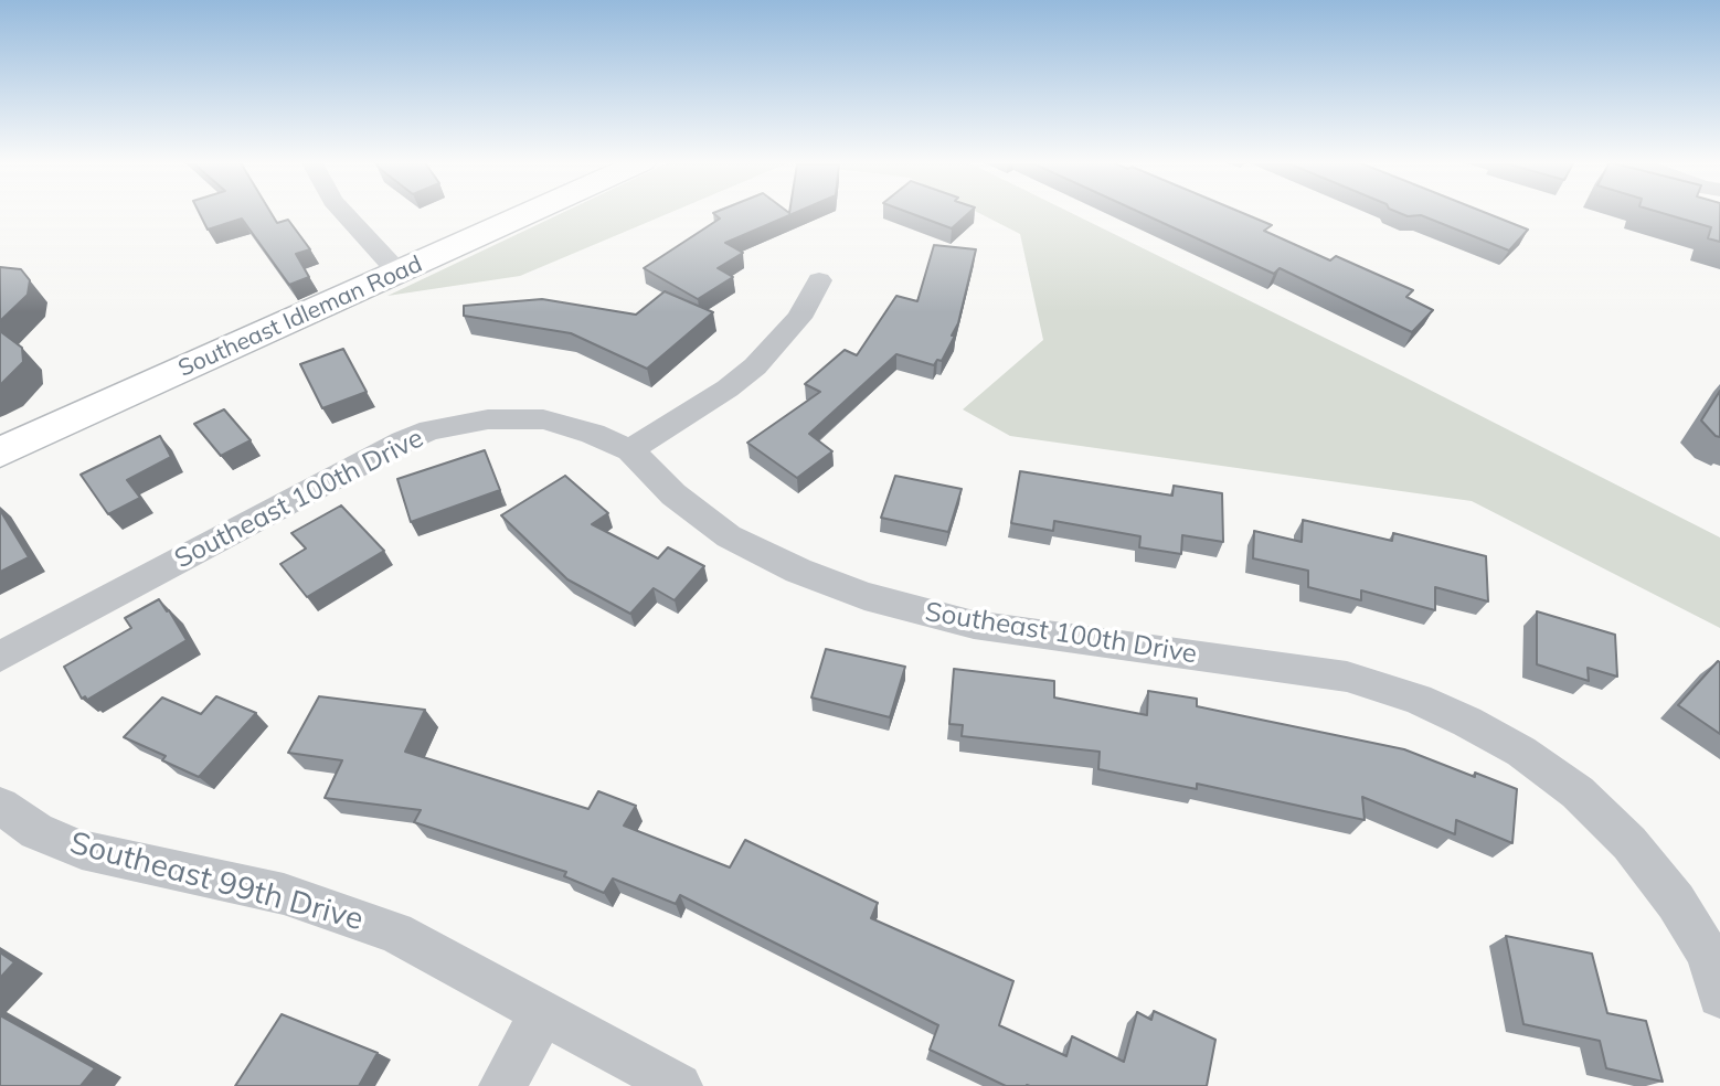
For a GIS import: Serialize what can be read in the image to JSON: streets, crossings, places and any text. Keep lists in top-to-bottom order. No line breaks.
{"streets":{"main road":["Southeast Idleman Road"],"street":["Southeast 100th Drive","Southeast 99th Drive"]}}
